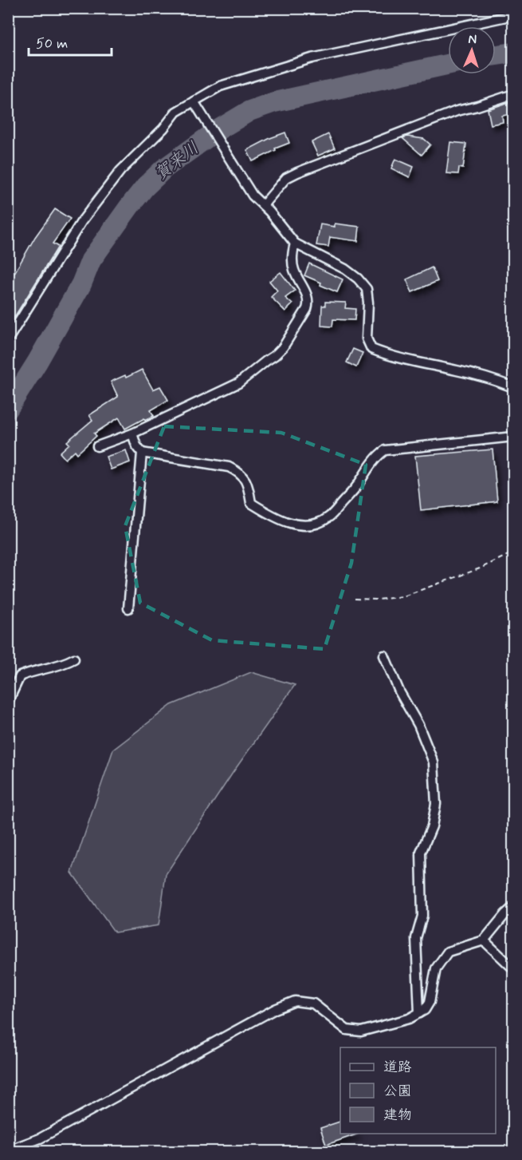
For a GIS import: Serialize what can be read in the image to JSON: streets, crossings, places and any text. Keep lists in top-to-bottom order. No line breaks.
{"water":["賀来川"],"legend":["道路","公園","建物"],"scale_bar":"50 m","north":"top"}
